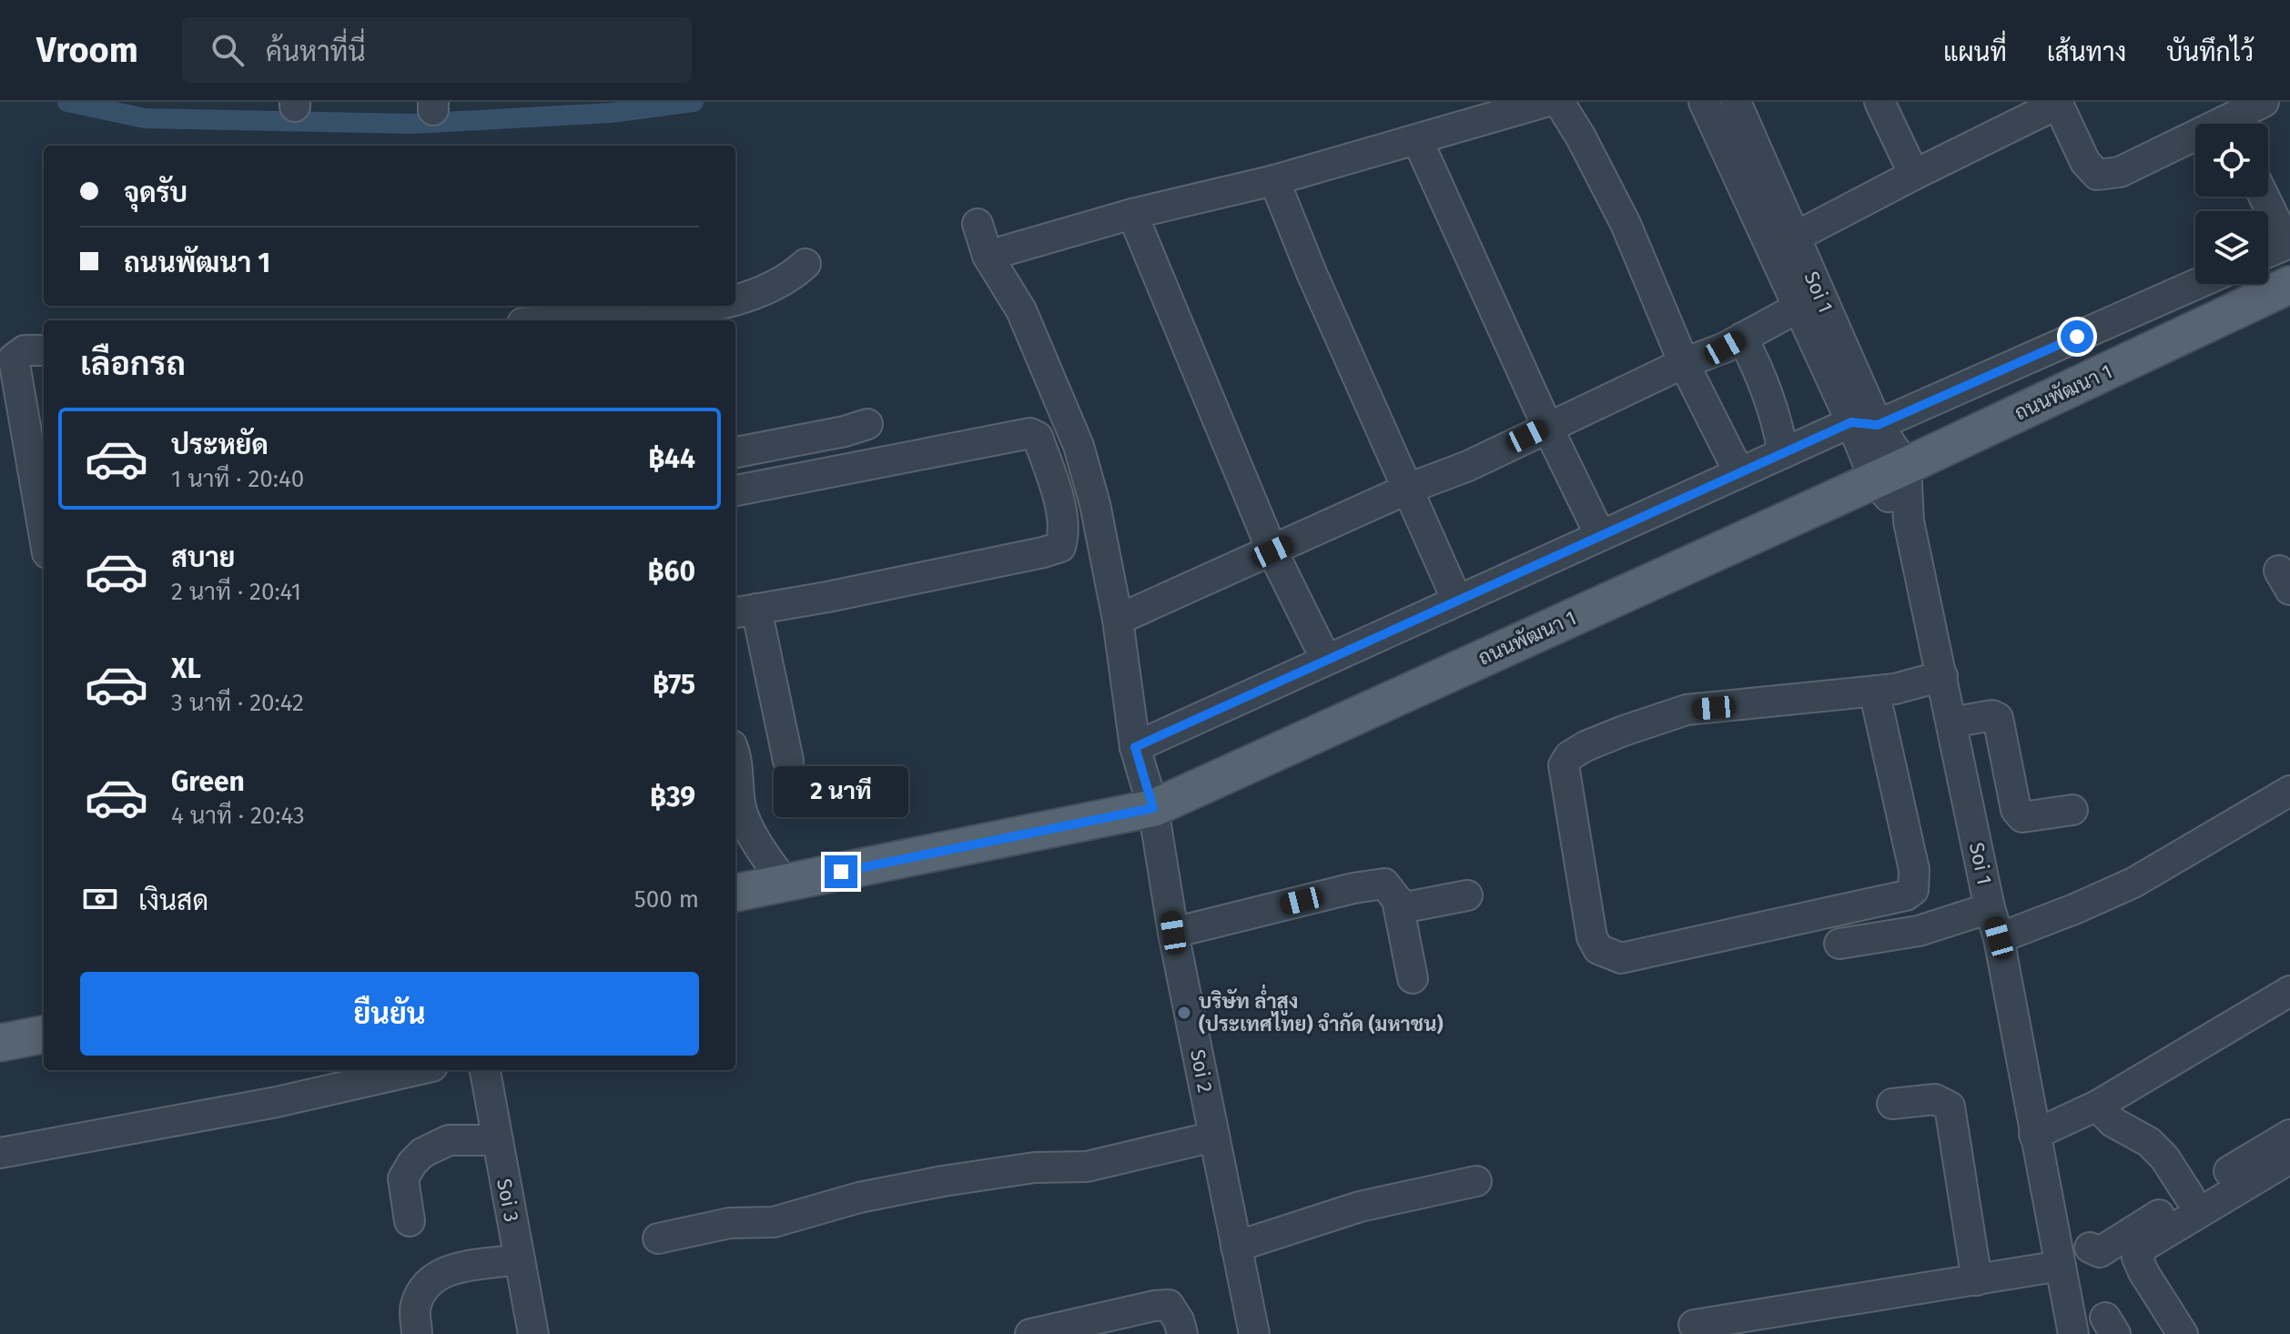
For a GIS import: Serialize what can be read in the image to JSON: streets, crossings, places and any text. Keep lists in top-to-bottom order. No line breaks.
{"streets":{"main road":["ถนนพัฒนา 1"],"street":["Soi 1","Soi 2","Soi 3"]},"crossings":[["Soi 1","ถนนพัฒนา 1"],["ถนนพัฒนา 1","Soi 2"]],"places":["บริษัท ล่ำสูง (ประเทศไทย) จำกัด (มหาชน)"],"page":{"header":"Vroom","search":"ค้นหาที่นี่","nav":["แผนที่","เส้นทาง","บันทึกไว้"],"banner":["จุดรับ","ถนนพัฒนา 1"],"heading":"เลือกรถ","list":[{"name":"ประหยัด","note":"1 นาที · 20:40","value":"฿44"},{"name":"สบาย","note":"2 นาที · 20:41","value":"฿60"},{"name":"XL","note":"3 นาที · 20:42","value":"฿75"},{"name":"Green","note":"4 นาที · 20:43","value":"฿39"}],"bubble":"2 นาที","pay":["เงินสด","500 m"],"buttons":"ยืนยัน"}}
